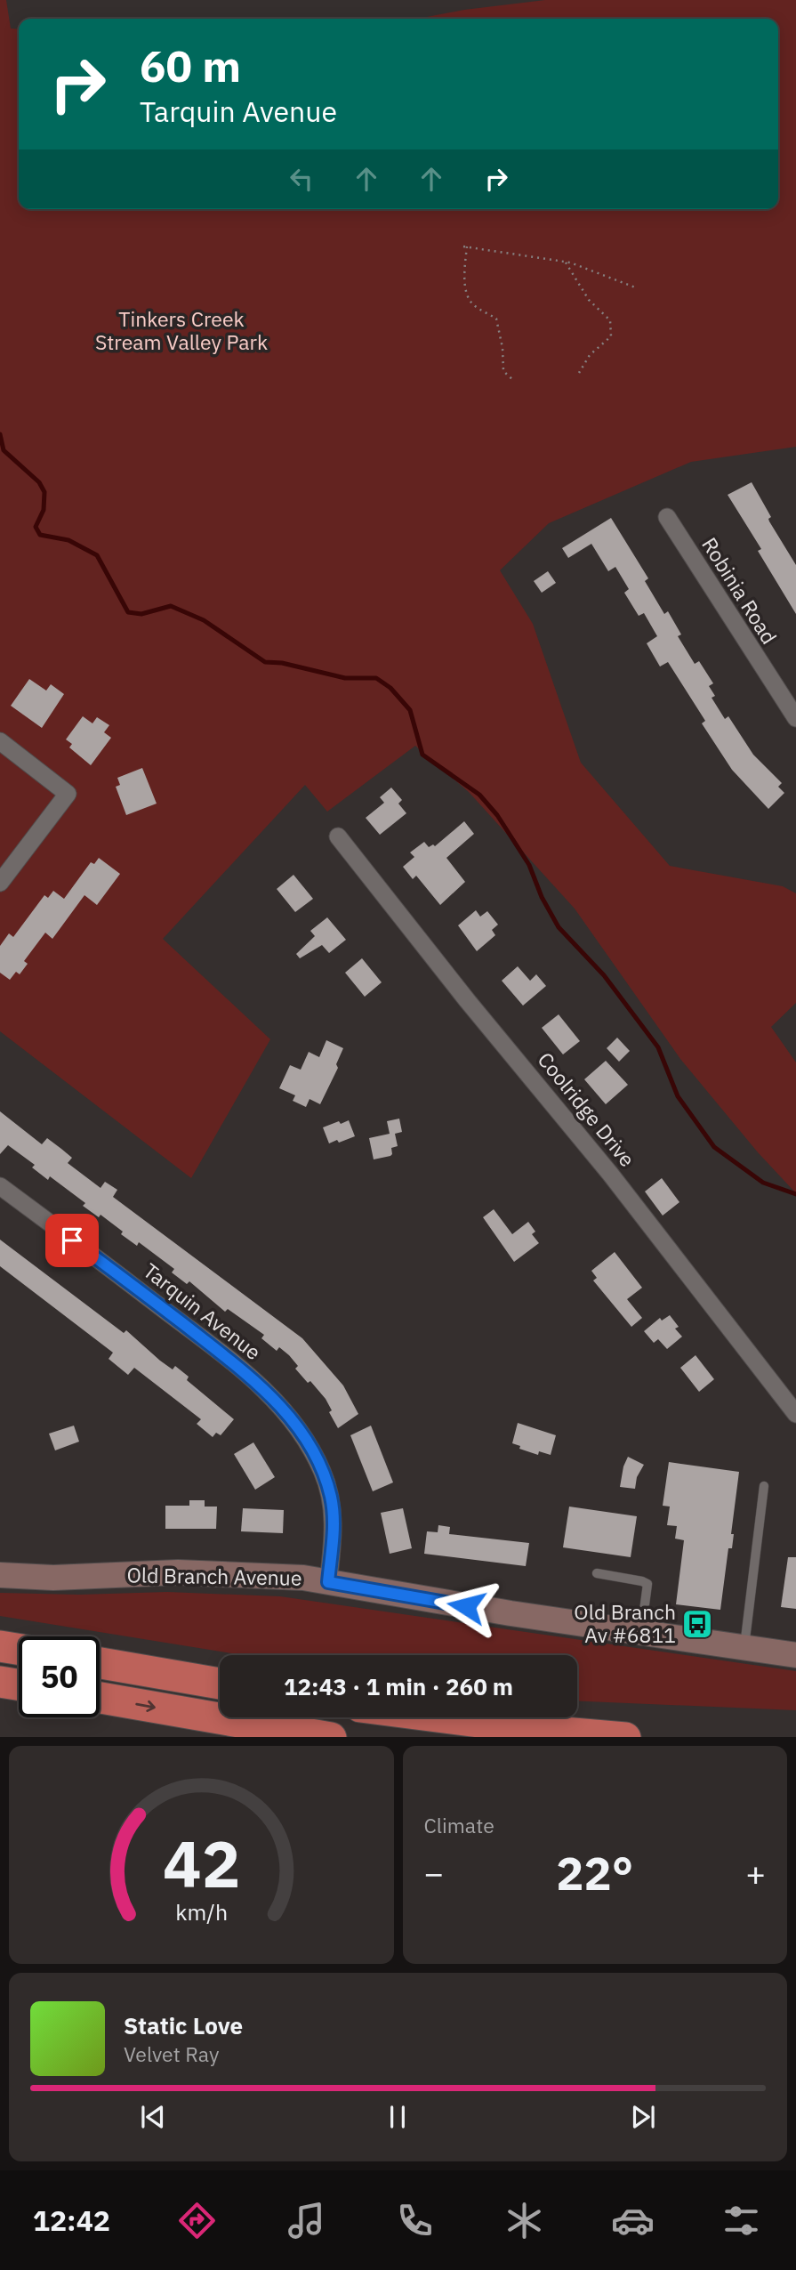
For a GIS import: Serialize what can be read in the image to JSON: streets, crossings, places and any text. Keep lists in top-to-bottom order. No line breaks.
{"streets":{"main road":["Old Branch Avenue"],"street":["Robinia Road","Coolridge Drive","Tarquin Avenue"]},"crossings":[["Tarquin Avenue","Old Branch Avenue"]],"parks":["Tinkers Creek Stream Valley Park"],"places":{"bus stop":["Old Branch Av #6811"]},"page":{"turn":["60 m","Tarquin Avenue"],"limit":"50","trip":"12:43 · 1 min · 260 m","tile":"Climate","heat":["−","22°","+"],"song":["Static Love","Velvet Ray"],"tabs":"12:42","gauge":["42","km/h"]}}
